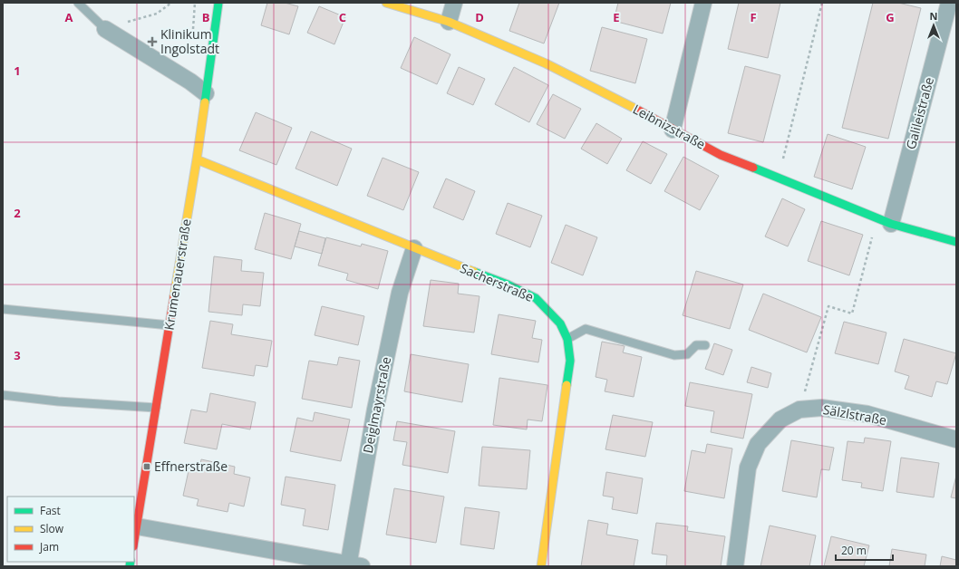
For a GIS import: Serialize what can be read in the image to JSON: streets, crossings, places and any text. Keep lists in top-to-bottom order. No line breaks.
{"streets":{"street":["Galileistraße","Leibnizstraße","Krumenauerstraße","Sacherstraße","Deiglmayrstraße","Sälzlstraße"]},"crossings":[["Galileistraße","Leibnizstraße"],["Krumenauerstraße","Sacherstraße"],["Sacherstraße","Deiglmayrstraße"]],"places":{"health":["Klinikum Ingolstadt"],"transit":["Effnerstraße"]},"legend":["Fast","Slow","Jam"],"scale_bar":"20 m","north":"top","grid":{"columns":["A","B","C","D","E","F","G"],"rows":["1","2","3"]}}
